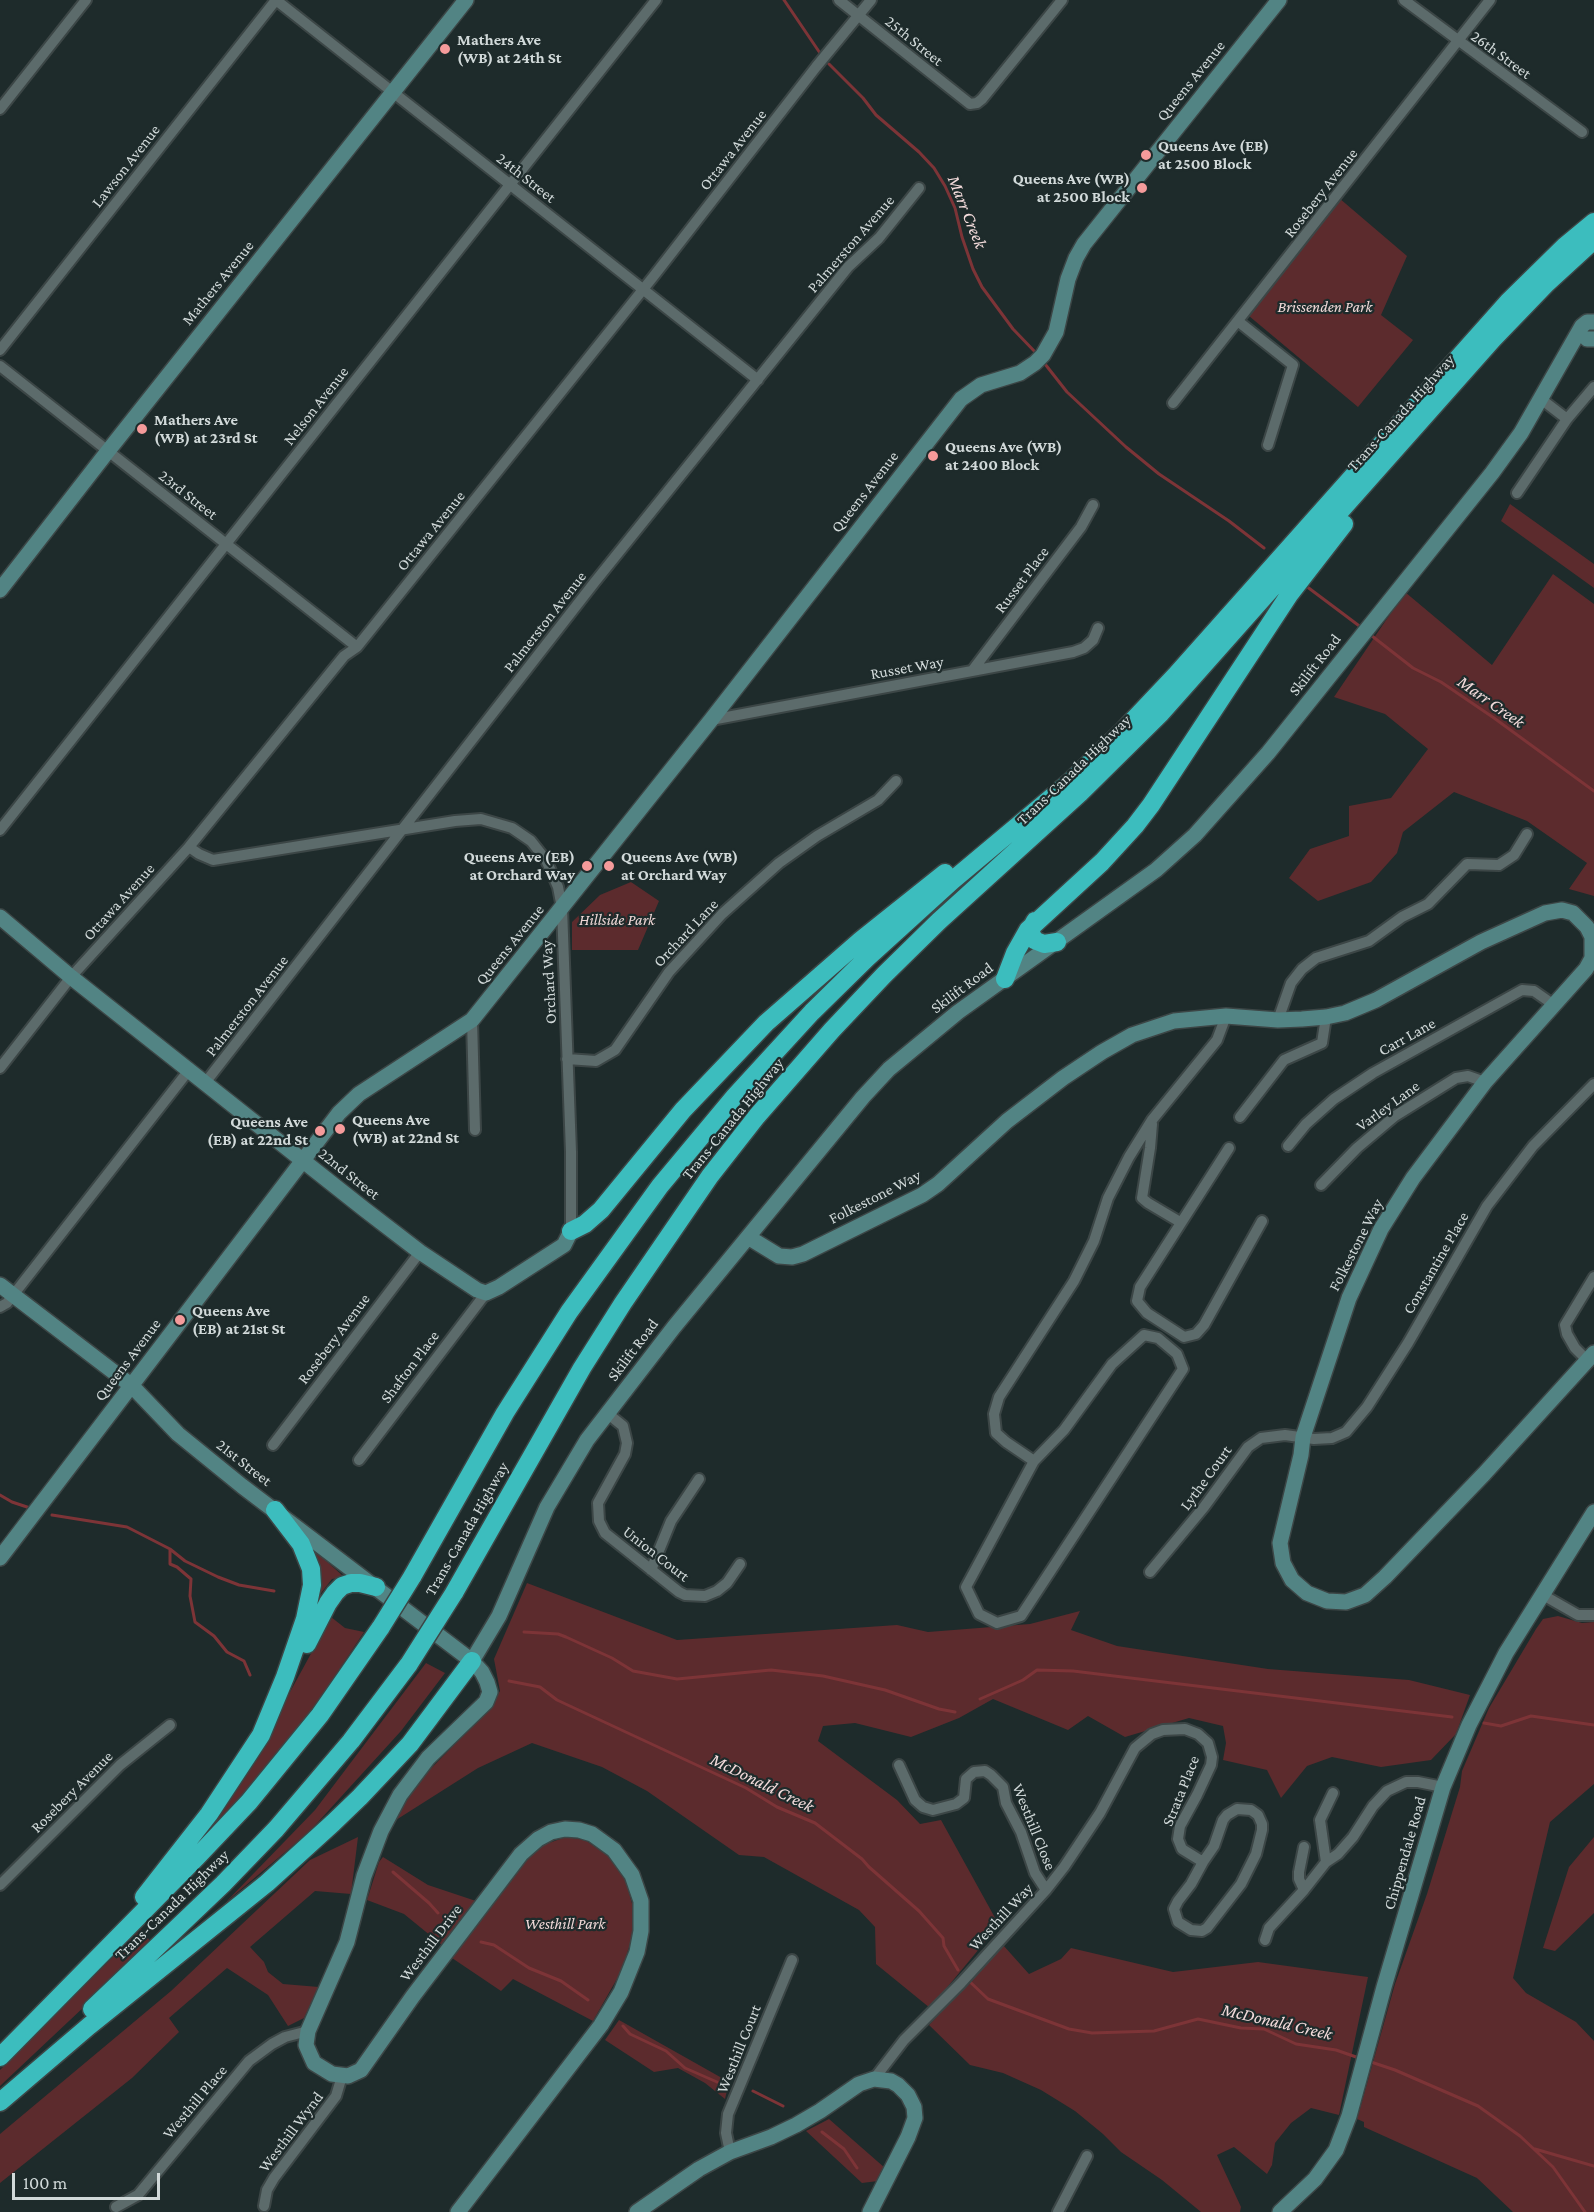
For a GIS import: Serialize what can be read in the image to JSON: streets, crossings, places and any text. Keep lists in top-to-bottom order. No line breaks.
{"streets":{"highway":["Trans-Canada Highway"],"street":["25th Street","26th Street","Queens Avenue","Ottawa Avenue","Lawson Avenue","24th Street","Rosebery Avenue","Palmerston Avenue","Mathers Avenue","Nelson Avenue","23rd Street","Russet Place","Skilift Road","Russet Way","Orchard Lane","Orchard Way","Carr Lane","Varley Lane","22nd Street","Folkestone Way","Constantine Place","Shafton Place","21st Street","Lythe Court","Union Court","Strata Place","Westhill Close","Chippendale Road","Westhill Way","Westhill Drive","Westhill Court","Westhill Place","Westhill Wynd"]},"crossings":[["25th Street","Ottawa Avenue"],["26th Street","Rosebery Avenue"],["Queens Avenue","Russet Way"],["Queens Avenue","Orchard Way"],["Queens Avenue","22nd Street"],["Queens Avenue","21st Street"],["Ottawa Avenue","24th Street"],["Ottawa Avenue","23rd Street"],["Ottawa Avenue","Orchard Way"],["Ottawa Avenue","22nd Street"],["Lawson Avenue","24th Street"],["24th Street","Palmerston Avenue"],["24th Street","Mathers Avenue"],["24th Street","Nelson Avenue"],["Rosebery Avenue","22nd Street"],["Palmerston Avenue","Orchard Way"],["Palmerston Avenue","22nd Street"],["Palmerston Avenue","21st Street"],["Mathers Avenue","23rd Street"],["Nelson Avenue","23rd Street"],["Russet Place","Russet Way"],["Skilift Road","Folkestone Way"],["Skilift Road","21st Street"],["Skilift Road","Union Court"],["Orchard Lane","Orchard Way"],["Carr Lane","Folkestone Way"],["Varley Lane","Folkestone Way"],["22nd Street","Shafton Place"],["Folkestone Way","Constantine Place"],["Folkestone Way","Lythe Court"],["Constantine Place","Lythe Court"],["Strata Place","Westhill Way"],["Westhill Close","Westhill Way"],["Westhill Drive","Westhill Wynd"]],"water":["Marr Creek","McDonald Creek"],"parks":["Brissenden Park","Hillside Park","Westhill Park"],"places":["Mathers Ave (WB) at 24th St","Queens Ave (EB) at 2500 Block","Queens Ave (WB) at 2500 Block","Mathers Ave (WB) at 23rd St","Queens Ave (WB) at 2400 Block","Queens Ave (EB) at Orchard Way","Queens Ave (WB) at Orchard Way","Queens Ave (WB) at 22nd St","Queens Ave (EB) at 22nd St","Queens Ave (EB) at 21st St"],"scale_bar":"100 m"}
